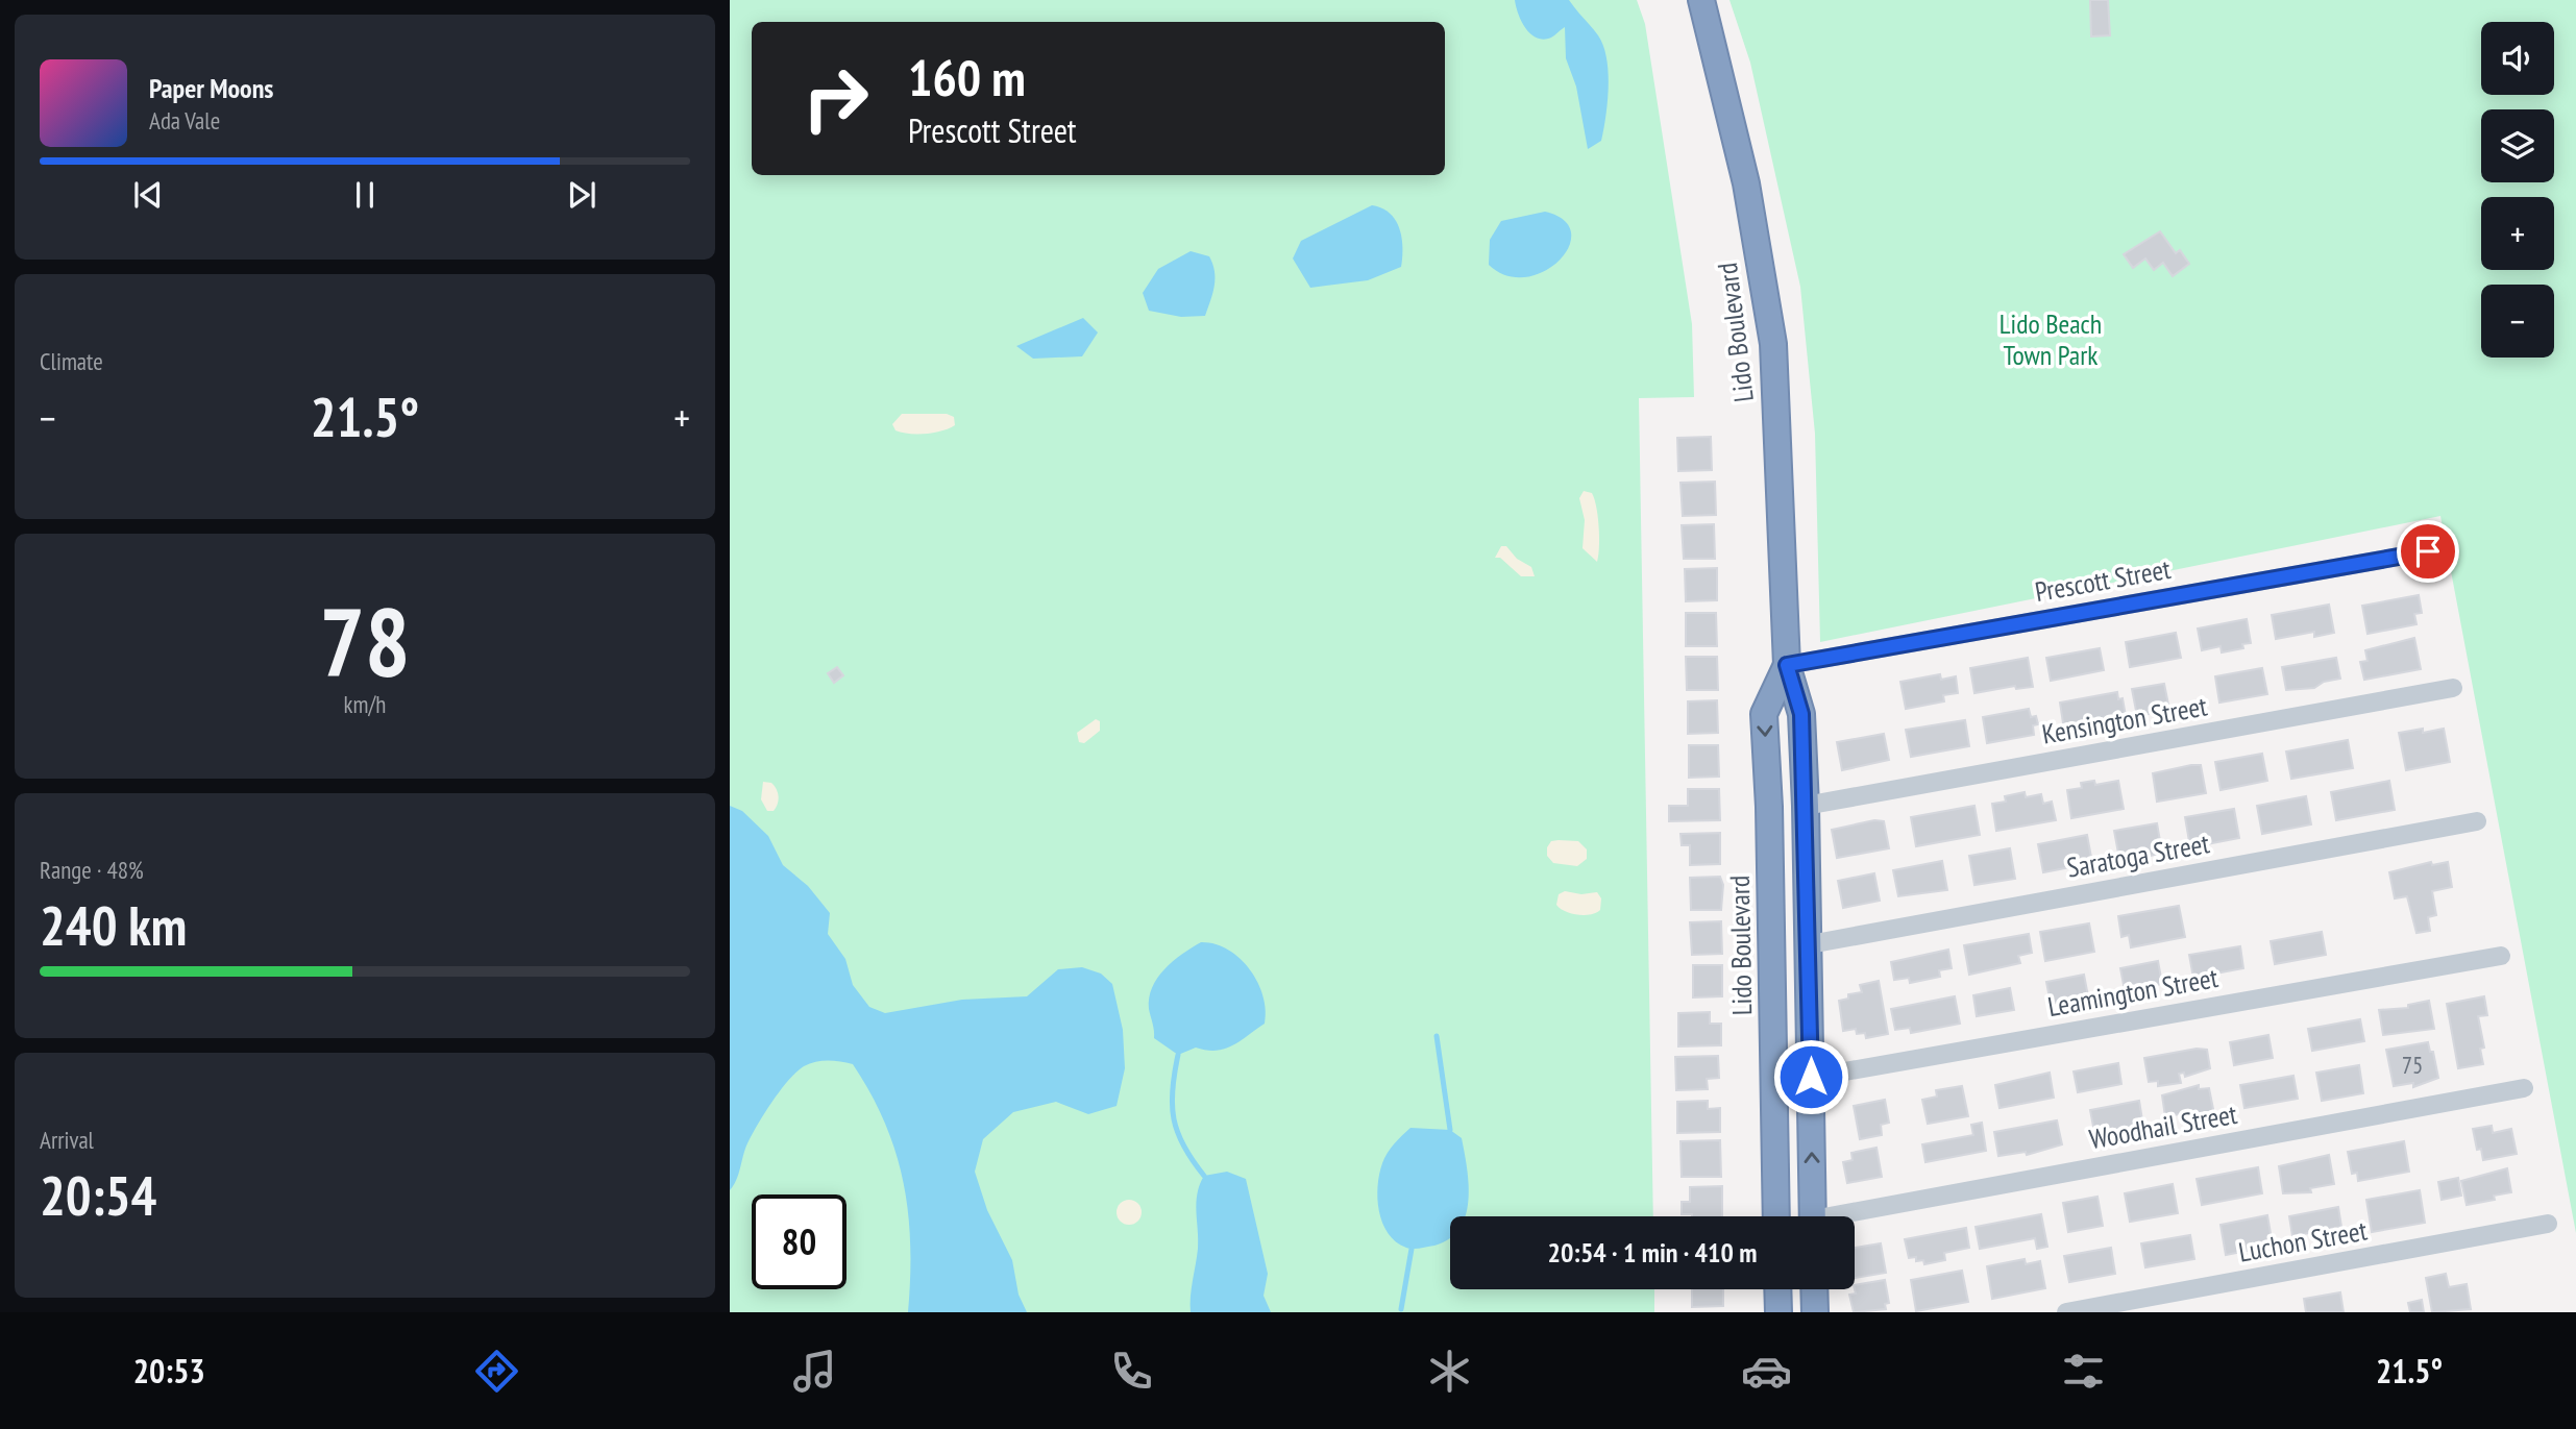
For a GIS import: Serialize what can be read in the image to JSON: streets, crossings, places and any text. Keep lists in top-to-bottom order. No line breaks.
{"streets":{"highway":["Lido Boulevard"],"street":["Prescott Street","Kensington Street","Saratoga Street","Leamington Street","Woodhail Street","Luchon Street"]},"crossings":[["Lido Boulevard","Prescott Street"],["Lido Boulevard","Kensington Street"],["Lido Boulevard","Saratoga Street"],["Lido Boulevard","Leamington Street"]],"parks":["Lido Beach Town Park"],"house_numbers":["75"],"page":{"map_buttons":["+","−"],"turn":["160 m","Prescott Street"],"song":["Paper Moons","Ada Vale"],"tile":["Climate",["78","km/h"],["Range · 48%","240 km"],["Arrival","20:54"]],"heat":["−","21.5°","+"],"limit":"80","trip":"20:54 · 1 min · 410 m","tabs":["20:53","21.5°"]}}
